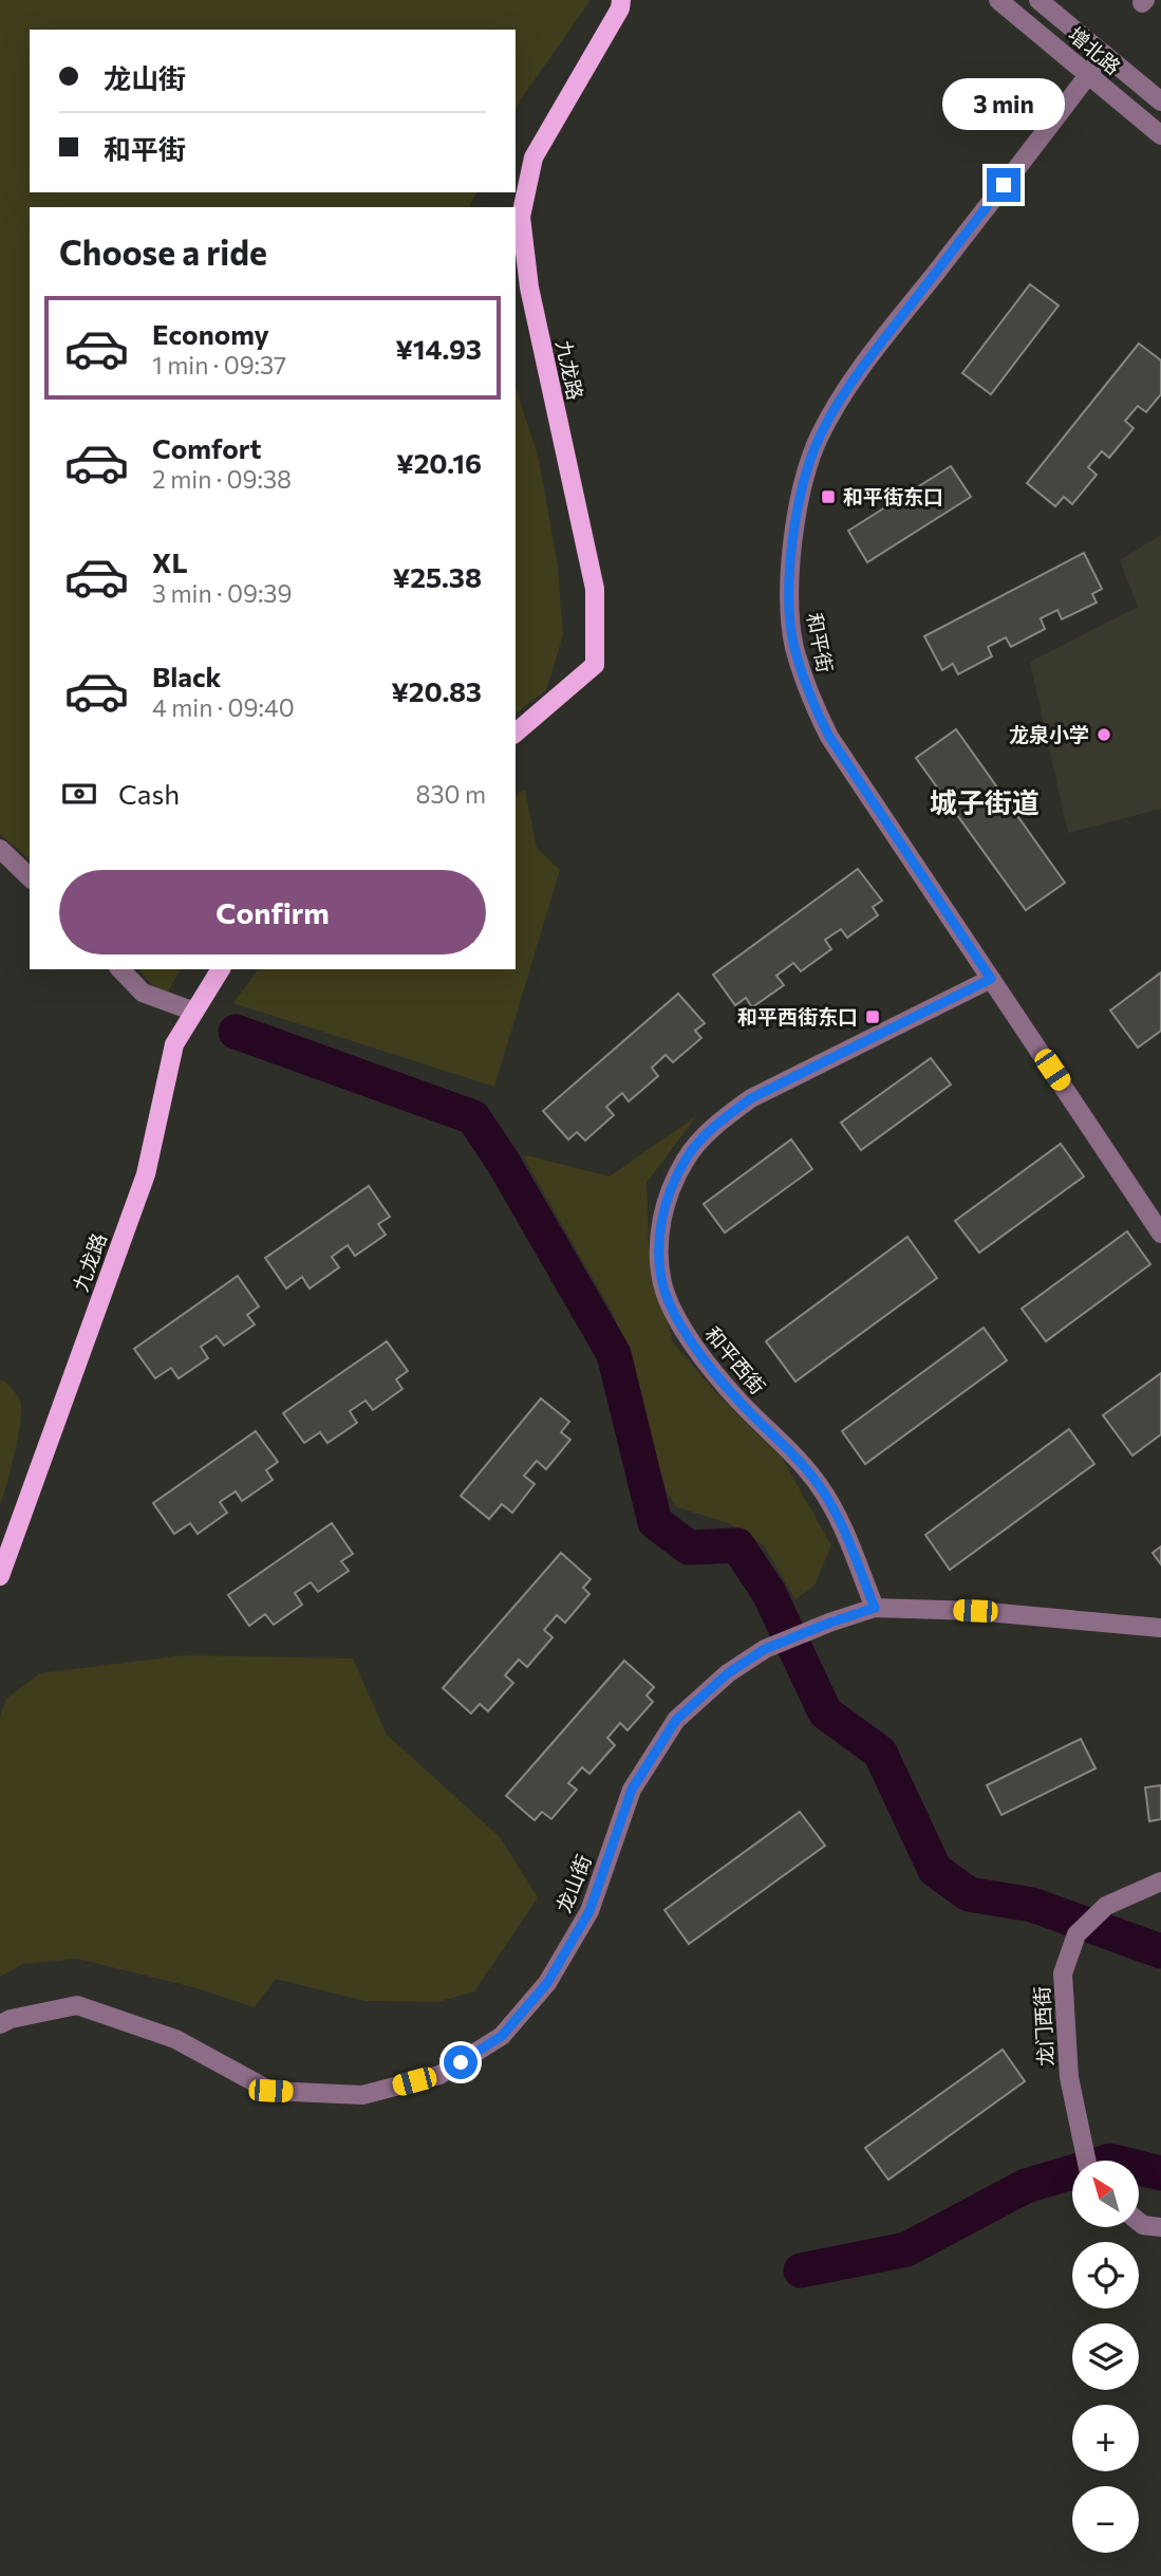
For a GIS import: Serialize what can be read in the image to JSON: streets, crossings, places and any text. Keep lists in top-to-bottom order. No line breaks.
{"streets":{"main road":["九龙路"],"street":["增北路","和平街","和平西街","龙山街","龙门西街"]},"crossings":[["增北路","和平街"],["和平街","和平西街"],["和平西街","龙山街"]],"districts":["城子街道"],"places":{"transit":["和平街东口","和平西街东口"],"other":["龙泉小学"]},"north":"top left","page":{"banner":["龙山街","和平街"],"bubble":"3 min","heading":"Choose a ride","list":[{"name":"Economy","note":"1 min · 09:37","value":"¥14.93"},{"name":"Comfort","note":"2 min · 09:38","value":"¥20.16"},{"name":"XL","note":"3 min · 09:39","value":"¥25.38"},{"name":"Black","note":"4 min · 09:40","value":"¥20.83"}],"pay":["Cash","830 m"],"buttons":"Confirm","map_buttons":["+","−"]}}
